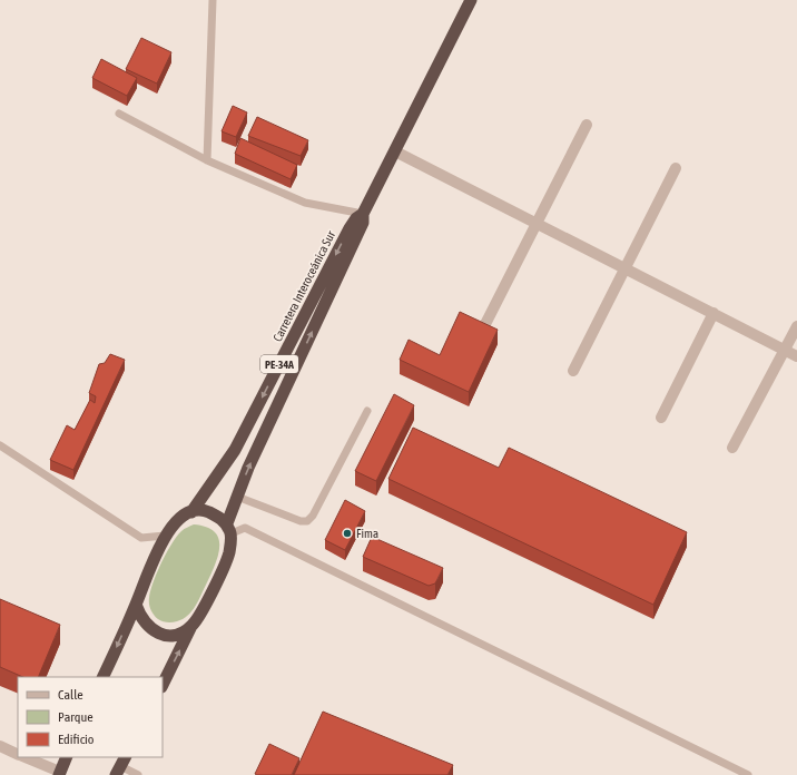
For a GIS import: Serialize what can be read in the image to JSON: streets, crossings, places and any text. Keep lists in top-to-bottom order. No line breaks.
{"streets":{"highway":["Carretera Interoceánica Sur","PE-34A"]},"crossings":[["Carretera Interoceánica Sur","PE-34A"]],"places":["Fima"],"legend":["Calle","Parque","Edificio"]}
